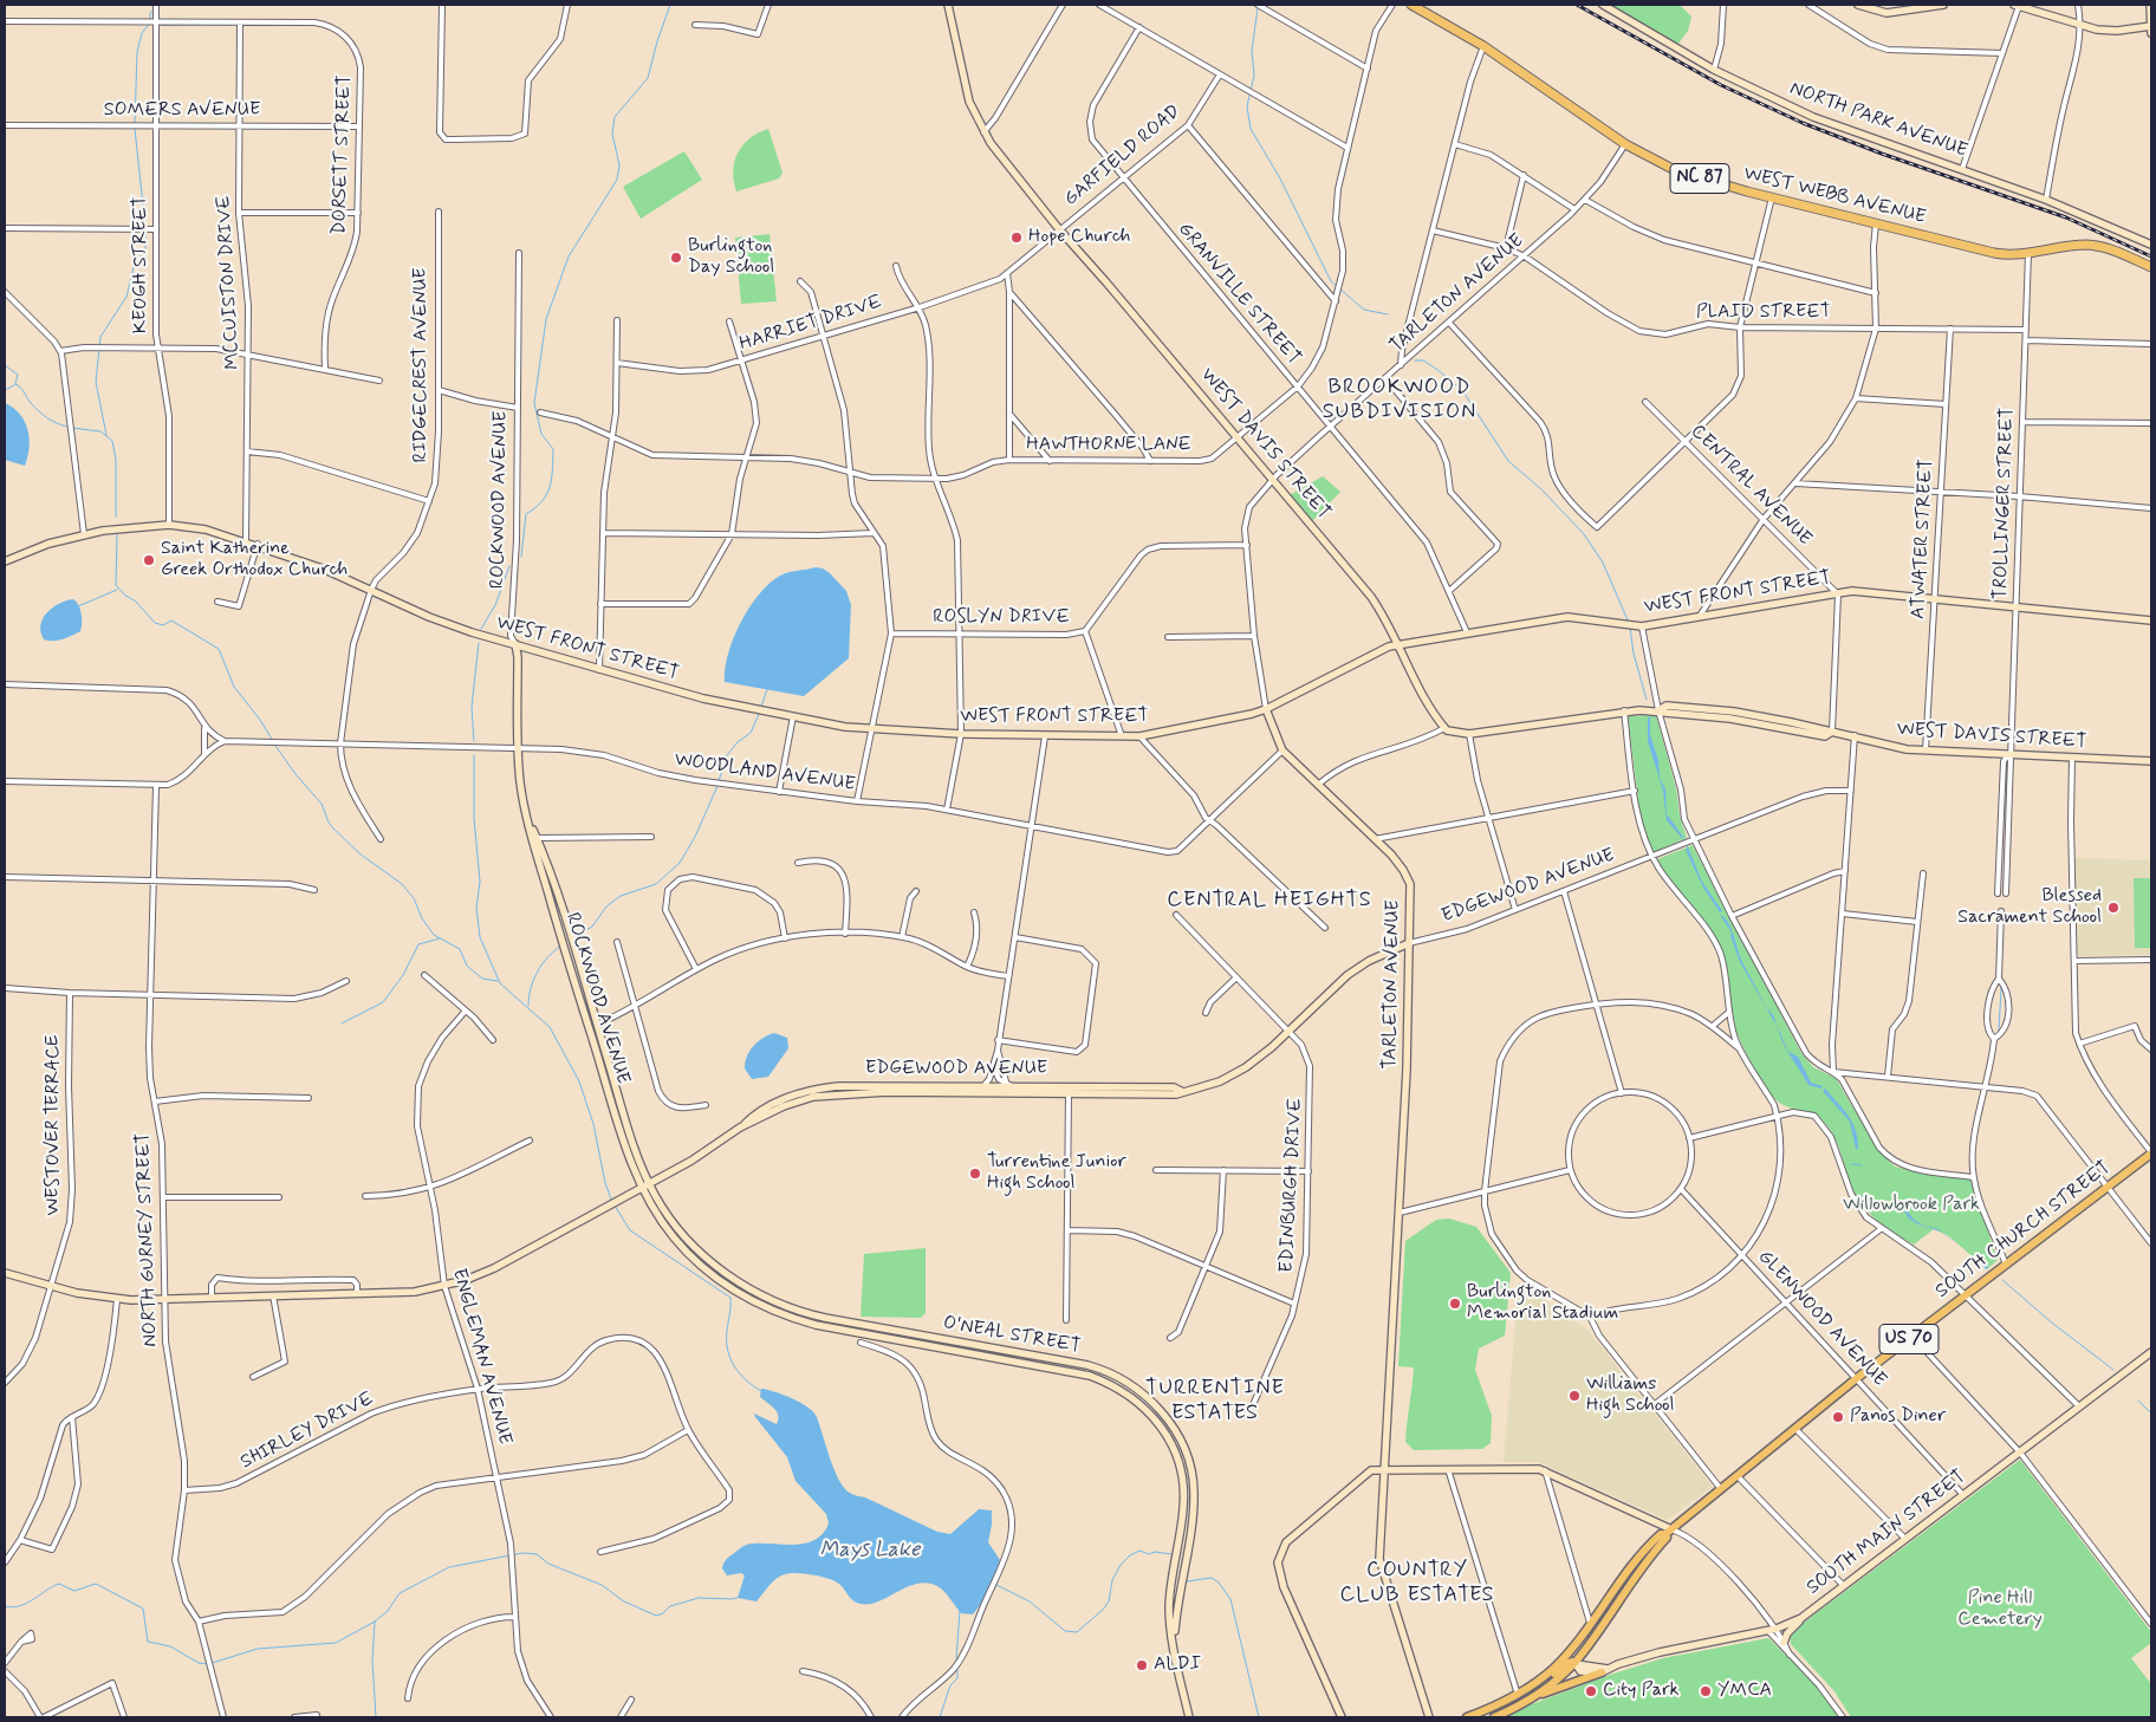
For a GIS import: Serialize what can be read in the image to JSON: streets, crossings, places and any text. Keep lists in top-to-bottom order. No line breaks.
{"streets":{"highway":["NC 87","WEST WEBB AVENUE"],"main road":["SOUTH CHURCH STREET","US 70"],"street":["SOMERS AVENUE","NORTH PARK AVENUE","DORSETT STREET","GARFIELD ROAD","KEOGH STREET","MCCUISTON DRIVE","GRANVILLE STREET","TARLETON AVENUE","PLAID STREET","HARRIET DRIVE","RIDGECREST AVENUE","WEST DAVIS STREET","HAWTHORNE LANE","CENTRAL AVENUE","ROCKWOOD AVENUE","TROLLINGER STREET","ATWATER STREET","WEST FRONT STREET","ROSLYN DRIVE","WOODLAND AVENUE","EDGEWOOD AVENUE","WESTOVER TERRACE","EDINBURGH DRIVE","NORTH GURNEY STREET","GLENWOOD AVENUE","O'NEAL STREET","ENGLEMAN AVENUE","SHIRLEY DRIVE","SOUTH MAIN STREET"]},"crossings":[["SOMERS AVENUE","DORSETT STREET"],["SOMERS AVENUE","KEOGH STREET"],["SOMERS AVENUE","MCCUISTON DRIVE"],["DORSETT STREET","KEOGH STREET"],["DORSETT STREET","MCCUISTON DRIVE"],["GARFIELD ROAD","GRANVILLE STREET"],["GARFIELD ROAD","HARRIET DRIVE"],["GARFIELD ROAD","WEST DAVIS STREET"],["WEST WEBB AVENUE","TARLETON AVENUE"],["WEST WEBB AVENUE","TROLLINGER STREET"],["KEOGH STREET","WEST FRONT STREET"],["MCCUISTON DRIVE","WEST FRONT STREET"],["GRANVILLE STREET","TARLETON AVENUE"],["GRANVILLE STREET","HAWTHORNE LANE"],["GRANVILLE STREET","WEST FRONT STREET"],["TARLETON AVENUE","PLAID STREET"],["TARLETON AVENUE","WEST DAVIS STREET"],["TARLETON AVENUE","WEST FRONT STREET"],["TARLETON AVENUE","ROSLYN DRIVE"],["TARLETON AVENUE","WOODLAND AVENUE"],["TARLETON AVENUE","EDGEWOOD AVENUE"],["PLAID STREET","TROLLINGER STREET"],["PLAID STREET","ATWATER STREET"],["RIDGECREST AVENUE","WEST FRONT STREET"],["RIDGECREST AVENUE","WOODLAND AVENUE"],["WEST DAVIS STREET","HAWTHORNE LANE"],["WEST DAVIS STREET","TROLLINGER STREET"],["WEST DAVIS STREET","ATWATER STREET"],["WEST DAVIS STREET","WEST FRONT STREET"],["CENTRAL AVENUE","WEST FRONT STREET"],["ROCKWOOD AVENUE","WEST FRONT STREET"],["ROCKWOOD AVENUE","WOODLAND AVENUE"],["ROCKWOOD AVENUE","EDGEWOOD AVENUE"],["ROCKWOOD AVENUE","O'NEAL STREET"],["TROLLINGER STREET","WEST FRONT STREET"],["ATWATER STREET","WEST FRONT STREET"],["EDGEWOOD AVENUE","WESTOVER TERRACE"],["EDGEWOOD AVENUE","EDINBURGH DRIVE"],["EDGEWOOD AVENUE","NORTH GURNEY STREET"],["EDGEWOOD AVENUE","O'NEAL STREET"],["EDGEWOOD AVENUE","ENGLEMAN AVENUE"],["SOUTH CHURCH STREET","GLENWOOD AVENUE"],["NORTH GURNEY STREET","SHIRLEY DRIVE"],["GLENWOOD AVENUE","SOUTH MAIN STREET"],["ENGLEMAN AVENUE","SHIRLEY DRIVE"]],"districts":["BROOKWOOD SUBDIVISION","CENTRAL HEIGHTS","TURRENTINE ESTATES","COUNTRY CLUB ESTATES"],"water":["Mays Lake"],"parks":["Willowbrook Park","Pine Hill Cemetery"],"places":["Hope Church","Burlington Day School","Saint Katherine Greek Orthodox Church","Blessed Sacrament School","Turrentine Junior High School","Burlington Memorial Stadium","Williams High School","Panos Diner","ALDI","City Park","YMCA"]}
